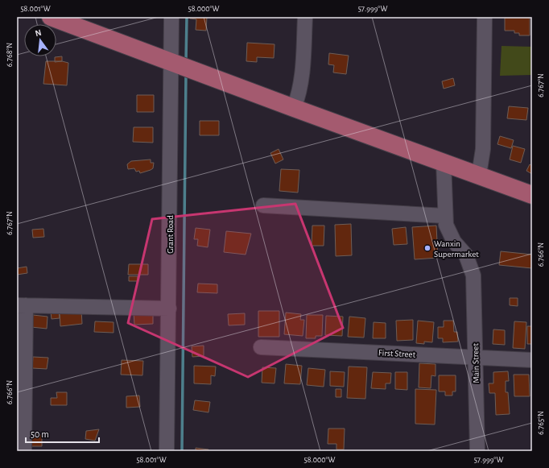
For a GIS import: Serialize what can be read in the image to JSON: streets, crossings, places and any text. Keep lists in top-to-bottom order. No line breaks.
{"streets":{"street":["Grant Road","First Street","Main Street"]},"crossings":[["First Street","Main Street"]],"places":["Wanxin Supermarket"],"scale_bar":"50 m","north":"top","coordinates":["58.001°W","58.000°W","57.999°W","6.768°N","6.767°N","6.766°N","6.765°N"]}
